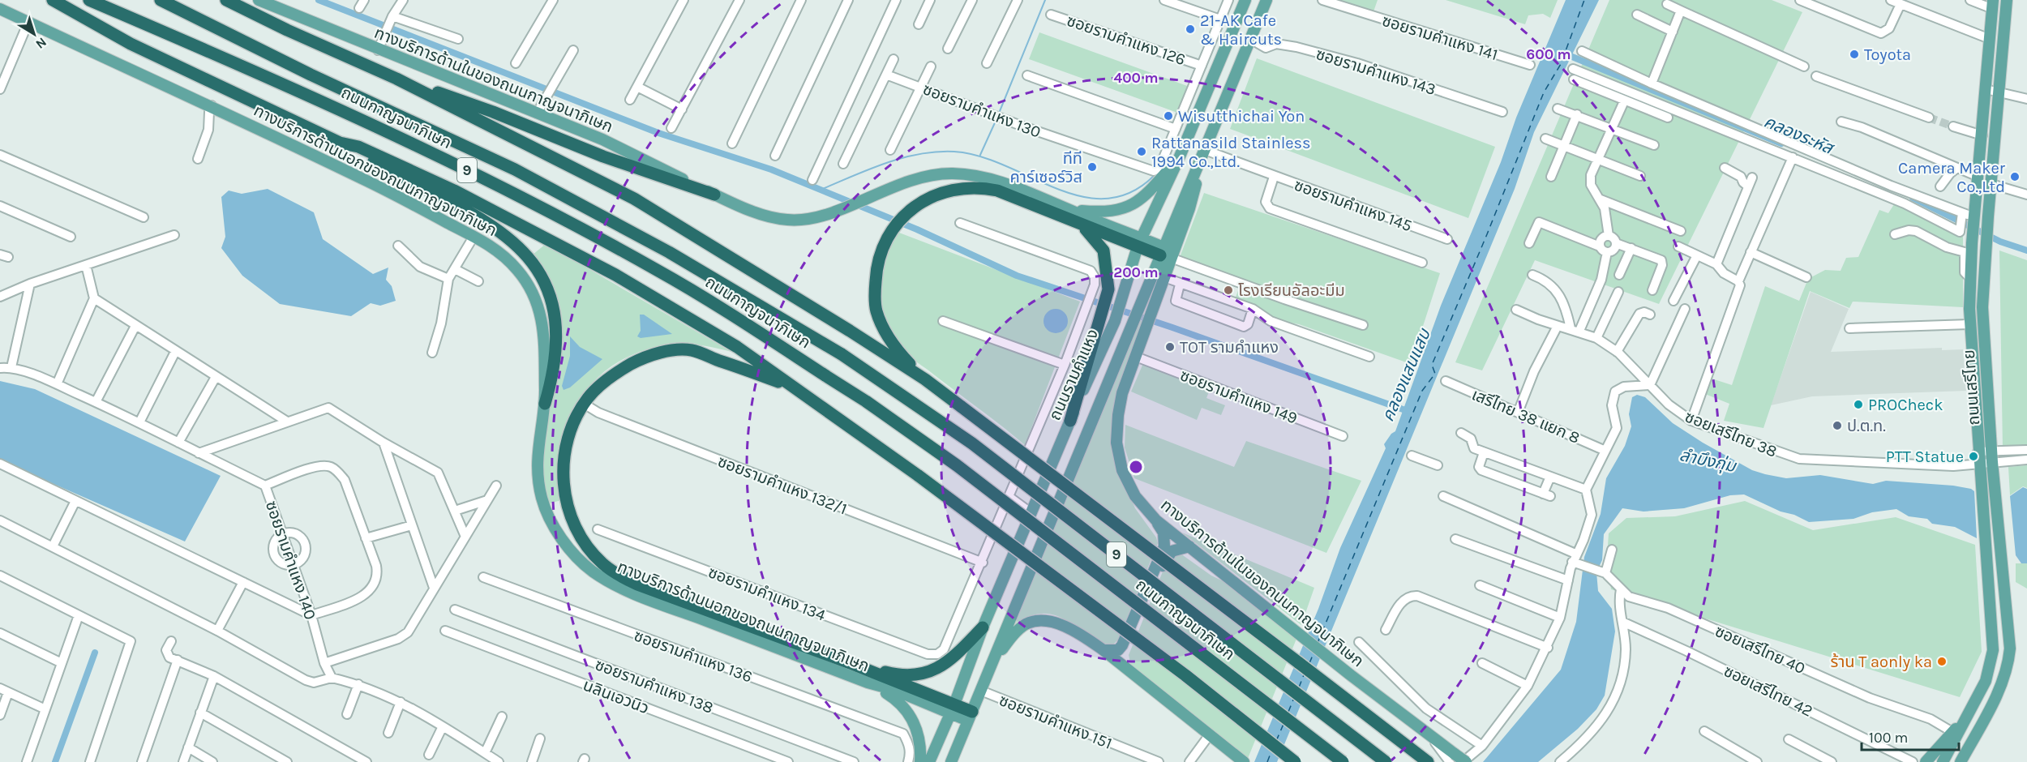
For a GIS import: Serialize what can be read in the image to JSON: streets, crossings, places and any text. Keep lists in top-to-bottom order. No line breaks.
{"streets":{"highway":["ถนนกาญจนาภิเษก","9"],"main road":["ทางบริการด้านในของถนนกาญจนาภิเษก","ทางบริการด้านนอกของถนนกาญจนาภิเษก","ถนนรามคำแหง","ถนนเสรีไทย"],"street":["ซอยรามคำแหง 141","ซอยรามคำแหง 126","ซอยรามคำแหง 143","ซอยรามคำแหง 130","ซอยรามคำแหง 145","ซอยรามคำแหง 149","เสรีไทย 38 แยก 8","ซอยเสรีไทย 38","ซอยรามคำแหง 132/1","ซอยรามคำแหง 140","ซอยรามคำแหง 134","ซอยเสรีไทย 40","ซอยรามคำแหง 136","ซอยรามคำแหง 138","ซอยเสรีไทย 42","นลินเอวนิว","ซอยรามคำแหง 151"]},"crossings":[["ทางบริการด้านในของถนนกาญจนาภิเษก","ซอยรามคำแหง 145"],["ทางบริการด้านในของถนนกาญจนาภิเษก","ถนนรามคำแหง"],["ทางบริการด้านในของถนนกาญจนาภิเษก","ซอยรามคำแหง 149"],["ทางบริการด้านนอกของถนนกาญจนาภิเษก","ถนนรามคำแหง"],["ถนนรามคำแหง","ซอยรามคำแหง 151"],["ถนนเสรีไทย","ซอยเสรีไทย 38"],["ซอยรามคำแหง 132/1","ซอยรามคำแหง 134"]],"water":["คลองระหัส","คลองแสนแสบ","ลำบึงกุ่ม"],"places":["21-AK Cafe & Haircuts","Toyota","Wisutthichai Yon","Rattanasild Stainless 1994 Co.,Ltd.","ทีที คาร์เซอร์วิส","Camera Maker Co.,Ltd","โรงเรียนอัลอะมีม","TOT รามคำแหง","PROCheck","ป.ต.ท.","PTT Statue","ร้าน T aonly ka"],"scale_bar":"100 m","north":"bottom right","rings":["600 m","400 m","200 m"]}
